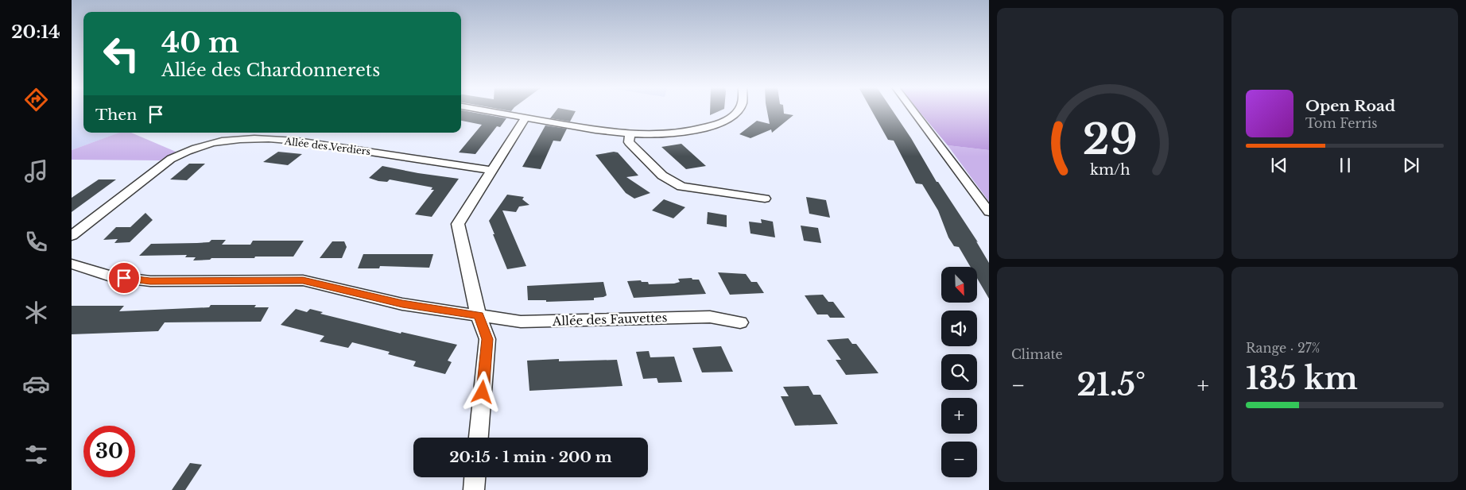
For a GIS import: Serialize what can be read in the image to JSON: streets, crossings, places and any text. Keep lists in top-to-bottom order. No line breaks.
{"streets":{"street":["Allée des Verdiers","Allée des Fauvettes"]},"north":"bottom right","page":{"tabs":"20:14","turn":["40 m","Allée des Chardonnerets"],"song":["Open Road","Tom Ferris"],"then":"Then","map_buttons":["+","−"],"tile":["Climate",["Range · 27%","135 km"]],"heat":["−","21.5°","+"],"limit":"30","trip":"20:15 · 1 min · 200 m","gauge":["29","km/h"]}}
